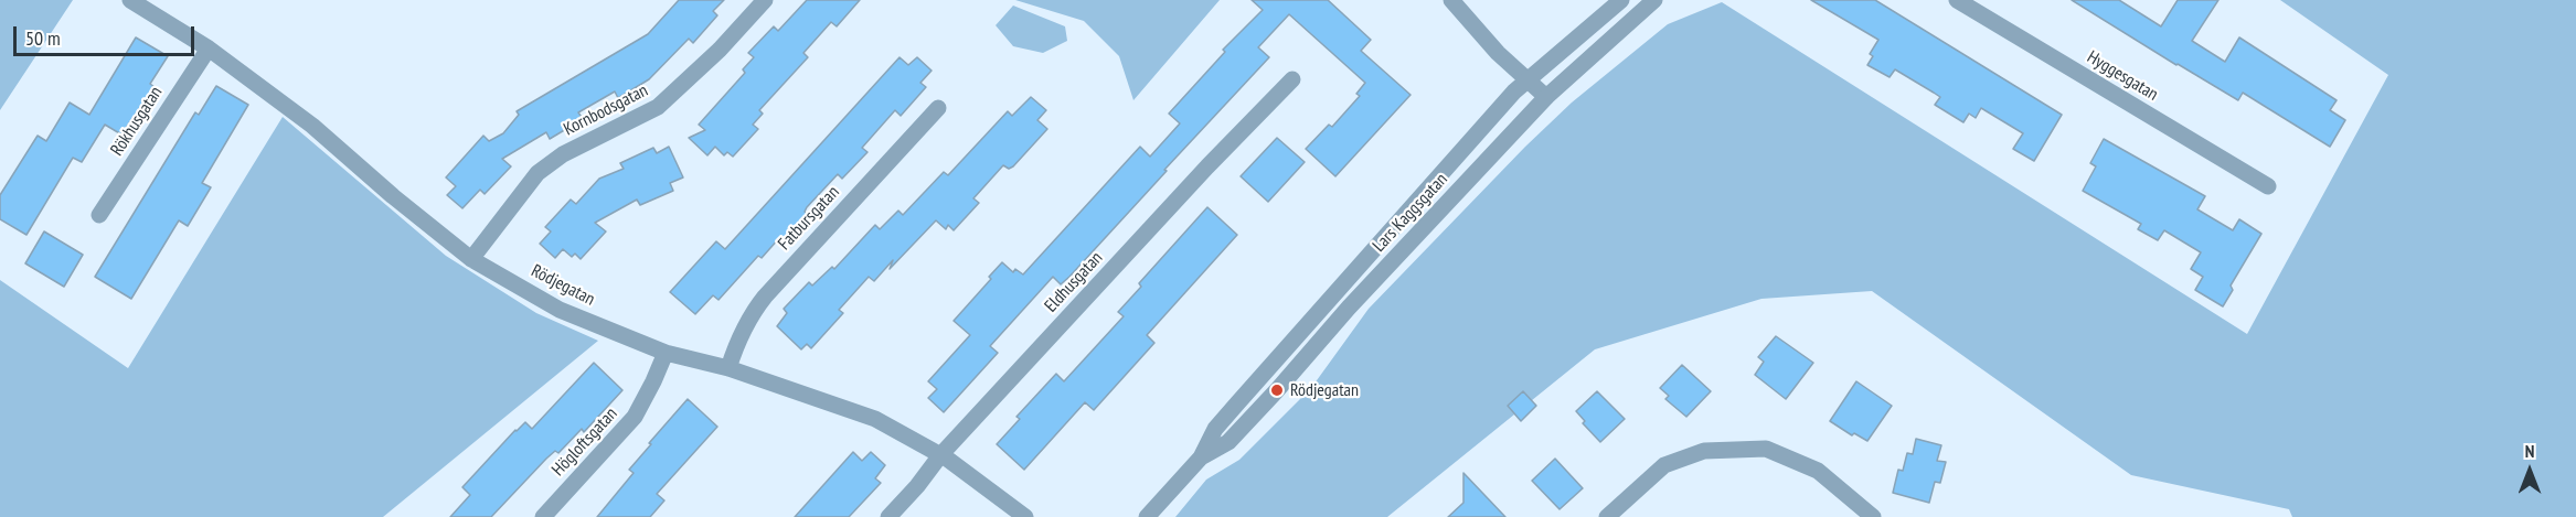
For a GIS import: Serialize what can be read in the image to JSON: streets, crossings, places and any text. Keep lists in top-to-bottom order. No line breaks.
{"streets":{"street":["Hyggesgatan","Kornbodsgatan","Rökhusgatan","Lars Kaggsgatan","Fatbursgatan","Eldhusgatan","Rödjegatan","Högloftsgatan"]},"crossings":[["Kornbodsgatan","Rödjegatan"],["Rökhusgatan","Rödjegatan"],["Fatbursgatan","Rödjegatan"],["Eldhusgatan","Rödjegatan"],["Rödjegatan","Högloftsgatan"]],"places":["Rödjegatan"],"scale_bar":"50 m","north":"top"}
